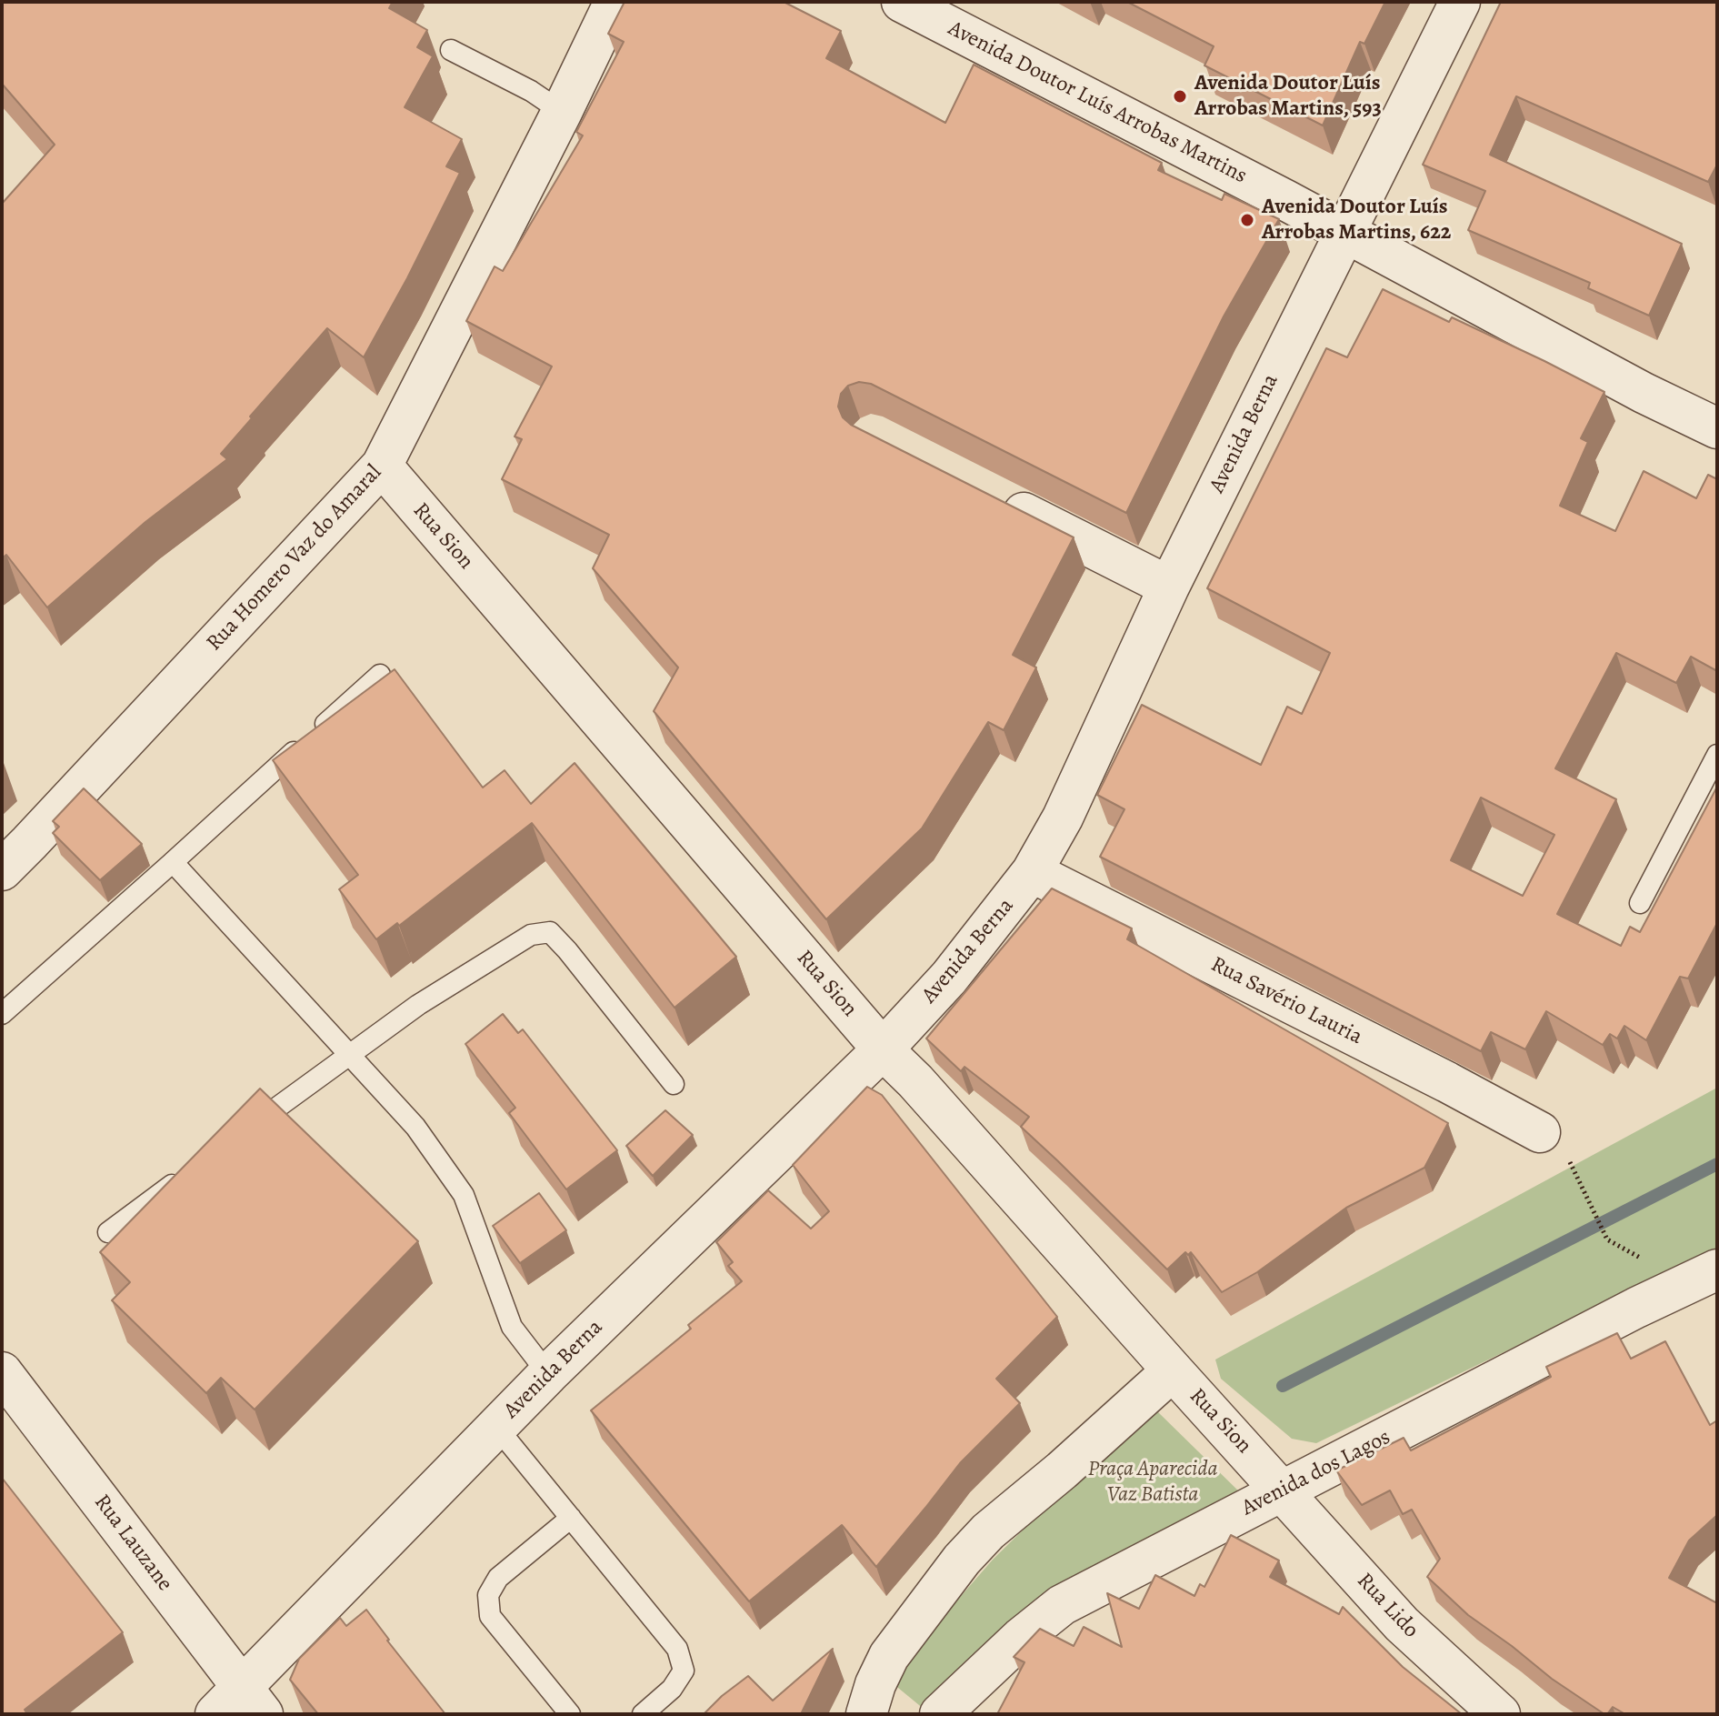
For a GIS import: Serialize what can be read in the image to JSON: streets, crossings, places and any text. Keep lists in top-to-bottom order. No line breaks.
{"streets":{"street":["Avenida Doutor Luís Arrobas Martins","Avenida Berna","Rua Sion","Rua Homero Vaz do Amaral","Rua Savério Lauria","Avenida dos Lagos","Rua Lauzane","Rua Lido"]},"crossings":[["Avenida Doutor Luís Arrobas Martins","Avenida Berna"],["Avenida Berna","Rua Sion"],["Avenida Berna","Rua Savério Lauria"],["Avenida Berna","Rua Lauzane"],["Rua Sion","Rua Homero Vaz do Amaral"],["Rua Sion","Avenida dos Lagos"],["Rua Sion","Rua Lido"],["Avenida dos Lagos","Rua Lido"]],"parks":["Praça Aparecida Vaz Batista"],"places":["Avenida Doutor Luís Arrobas Martins, 593","Avenida Doutor Luís Arrobas Martins, 622"]}
